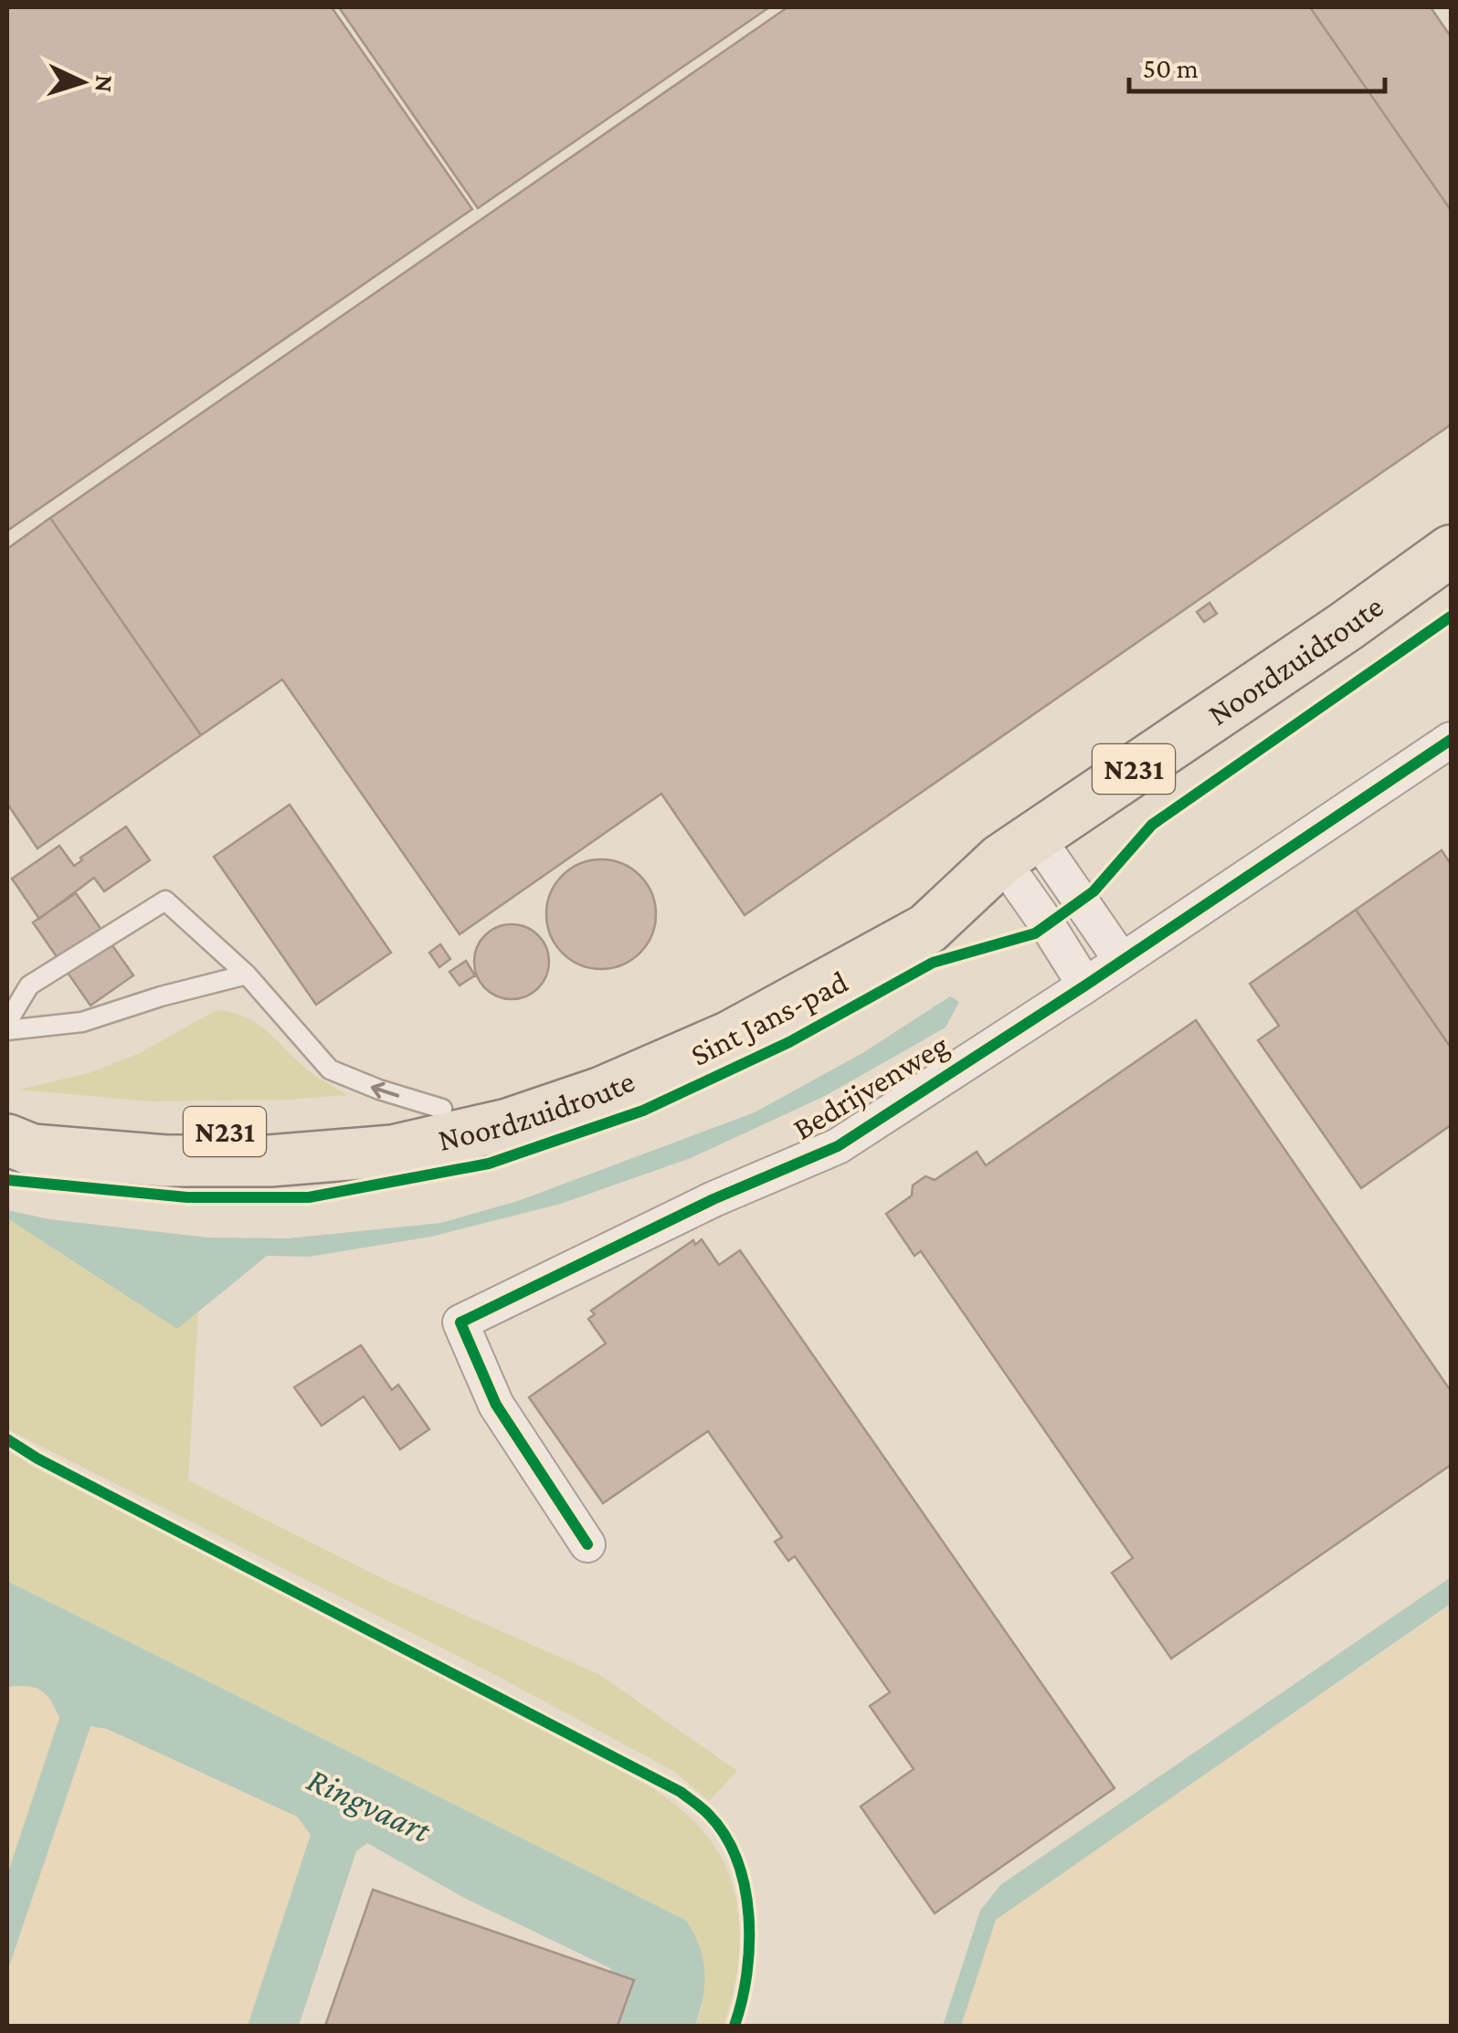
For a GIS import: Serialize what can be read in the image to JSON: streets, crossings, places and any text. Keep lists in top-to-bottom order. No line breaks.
{"streets":{"main road":["Noordzuidroute","N231"],"street":["Bedrijvenweg"],"cycle path":["Sint Jans-pad"]},"water":["Ringvaart"],"scale_bar":"50 m","north":"right"}
